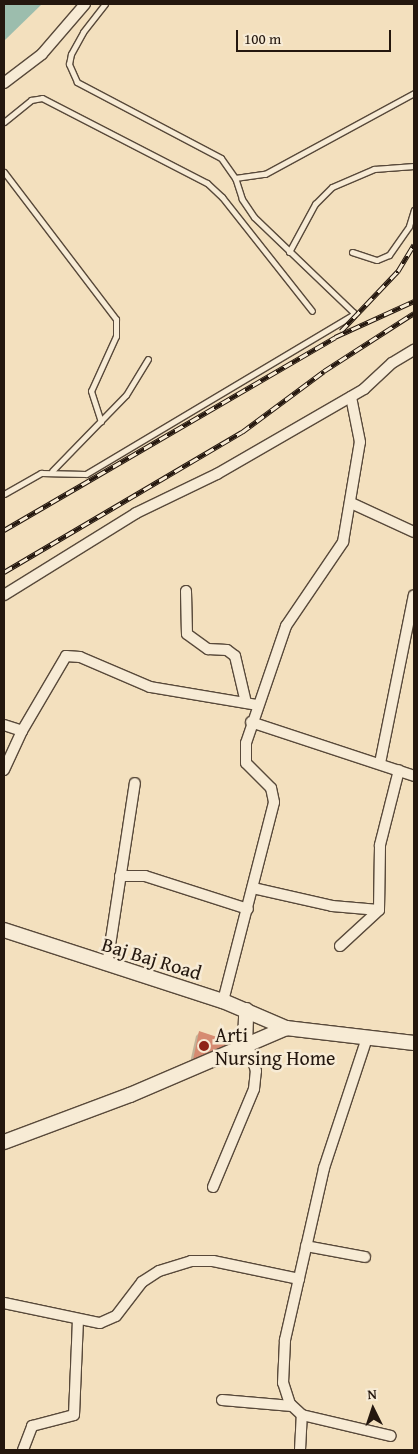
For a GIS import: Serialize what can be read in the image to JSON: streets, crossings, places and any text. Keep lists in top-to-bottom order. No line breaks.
{"streets":{"main road":["Baj Baj Road"]},"places":["Arti Nursing Home"],"scale_bar":"100 m","north":"top"}
